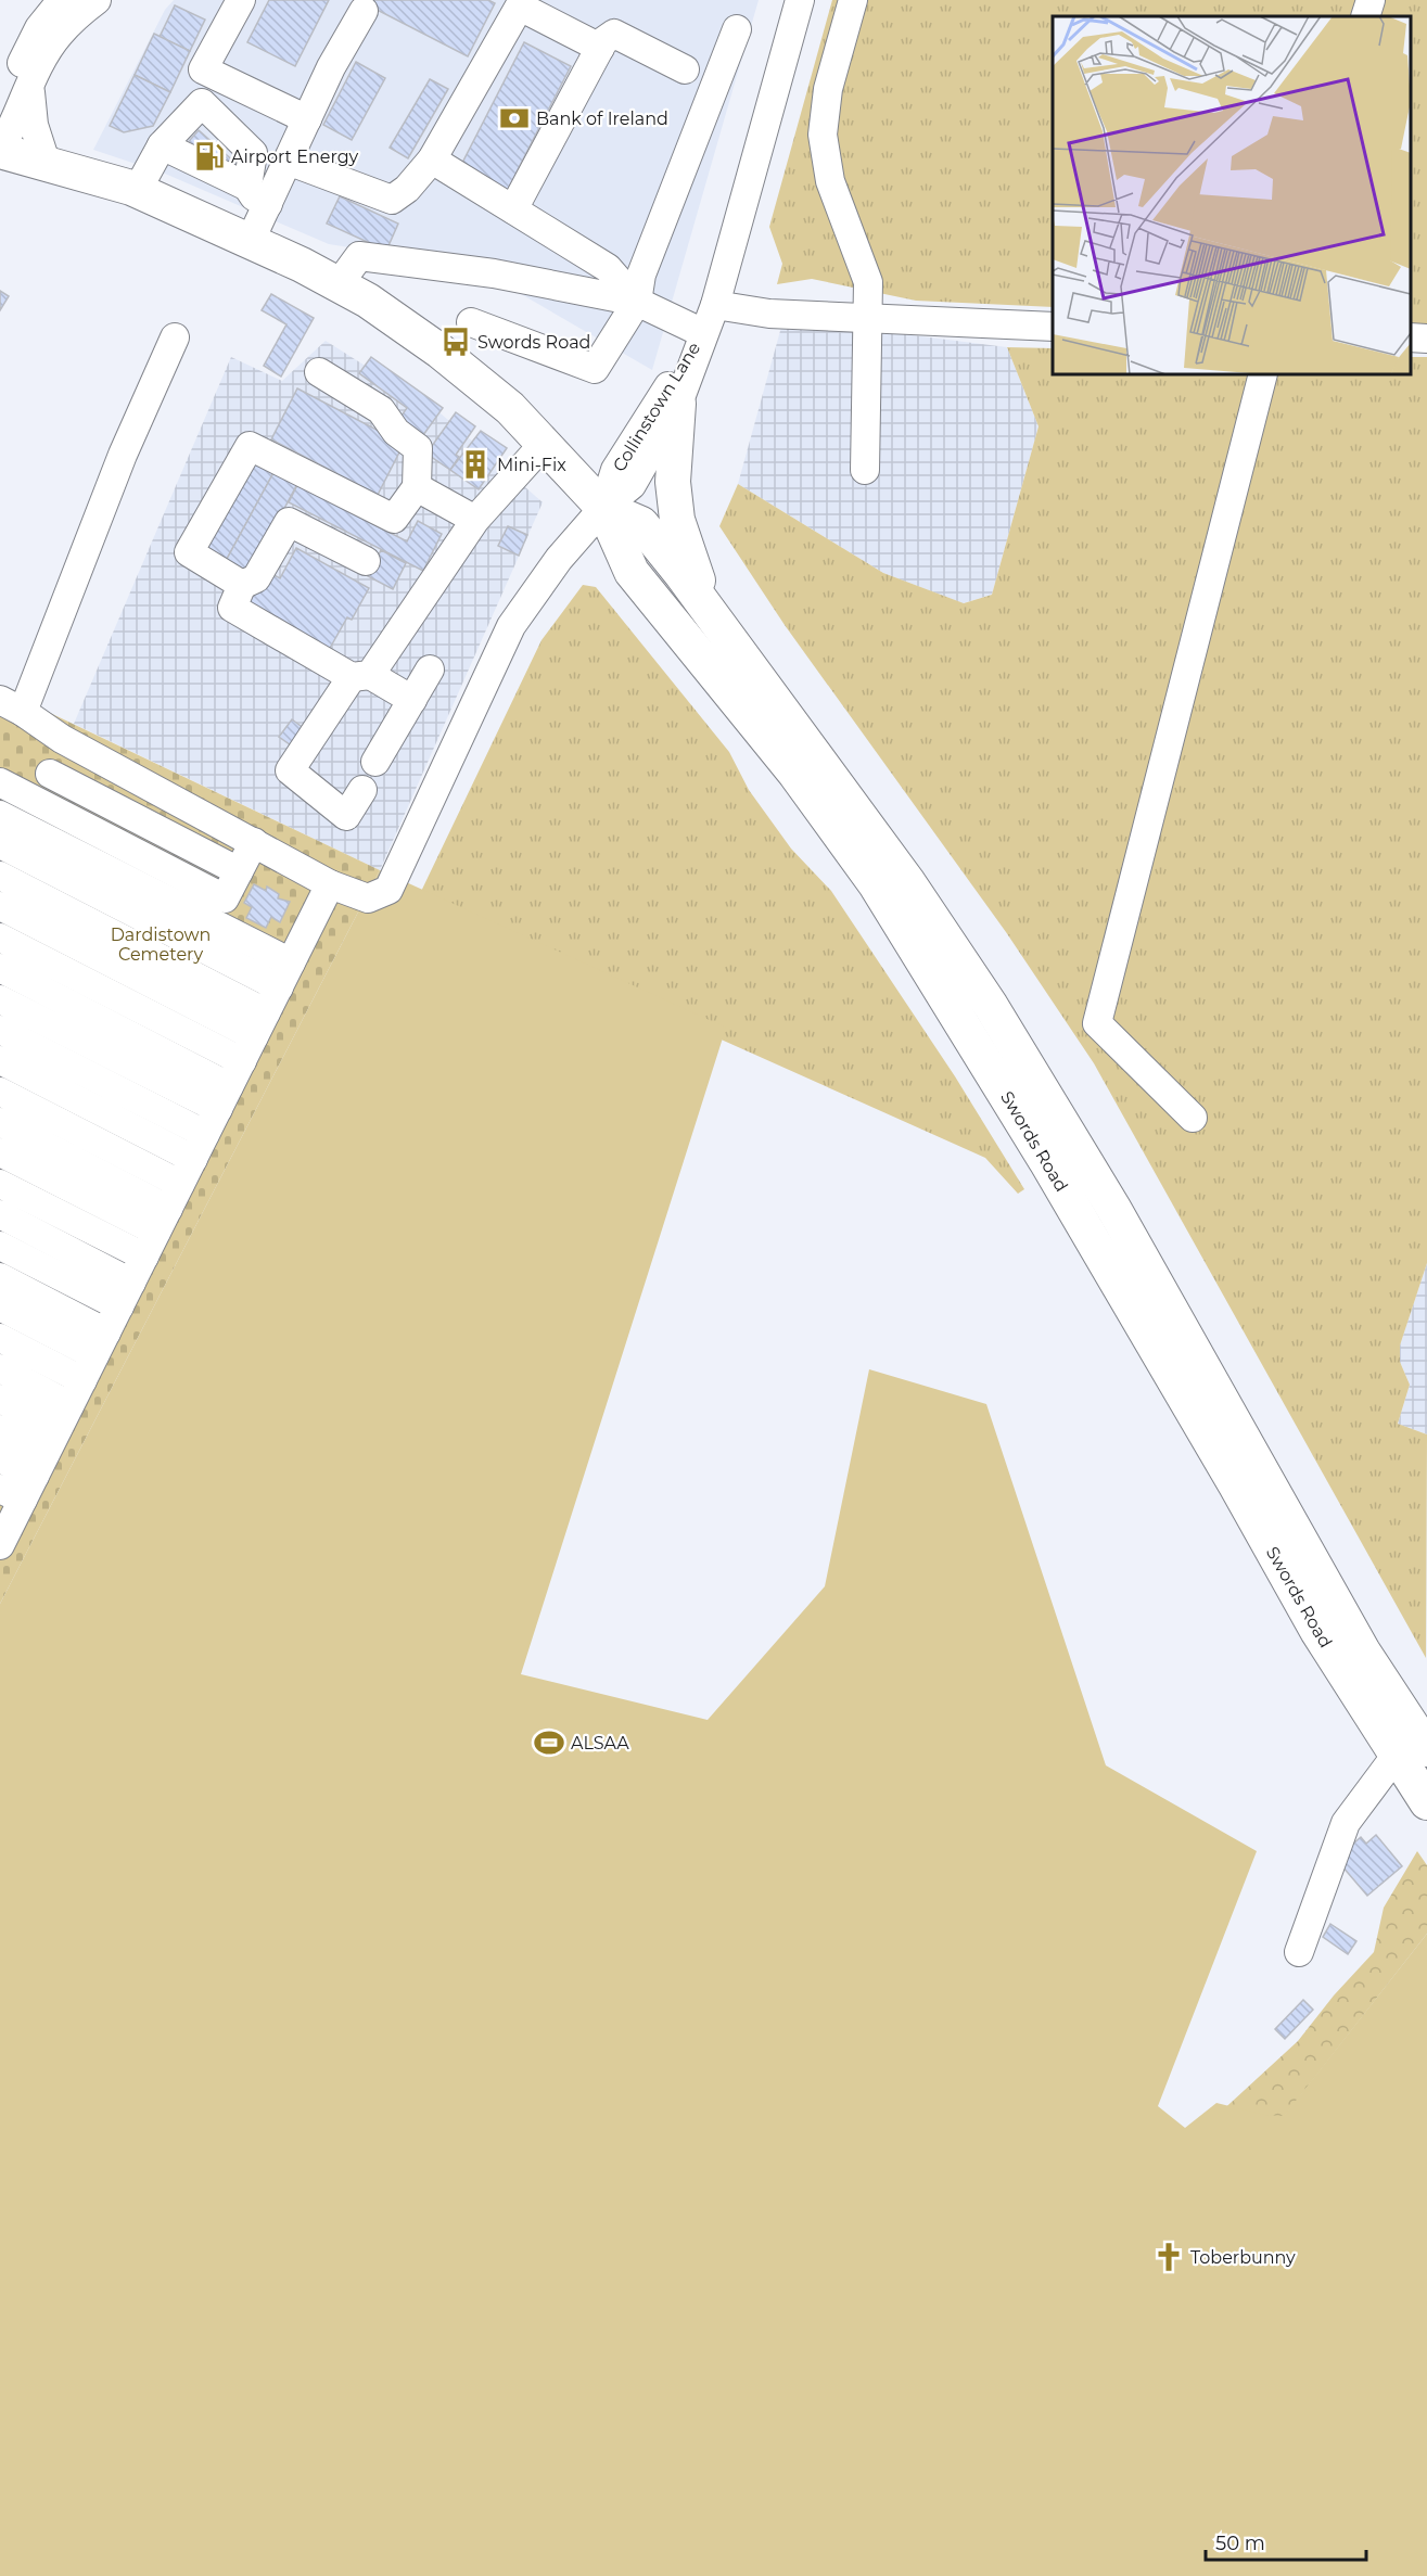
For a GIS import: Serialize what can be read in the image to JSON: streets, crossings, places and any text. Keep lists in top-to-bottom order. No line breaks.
{"streets":{"main road":["Swords Road"],"street":["Collinstown Lane"]},"crossings":[["Collinstown Lane","Swords Road"]],"parks":["Dardistown Cemetery"],"places":{"bank":["Bank of Ireland"],"fuel station":["Airport Energy"],"bus stop":["Swords Road"],"building":["Mini-Fix"],"sports":["ALSAA"],"church":["Toberbunny"]},"scale_bar":"50 m"}
